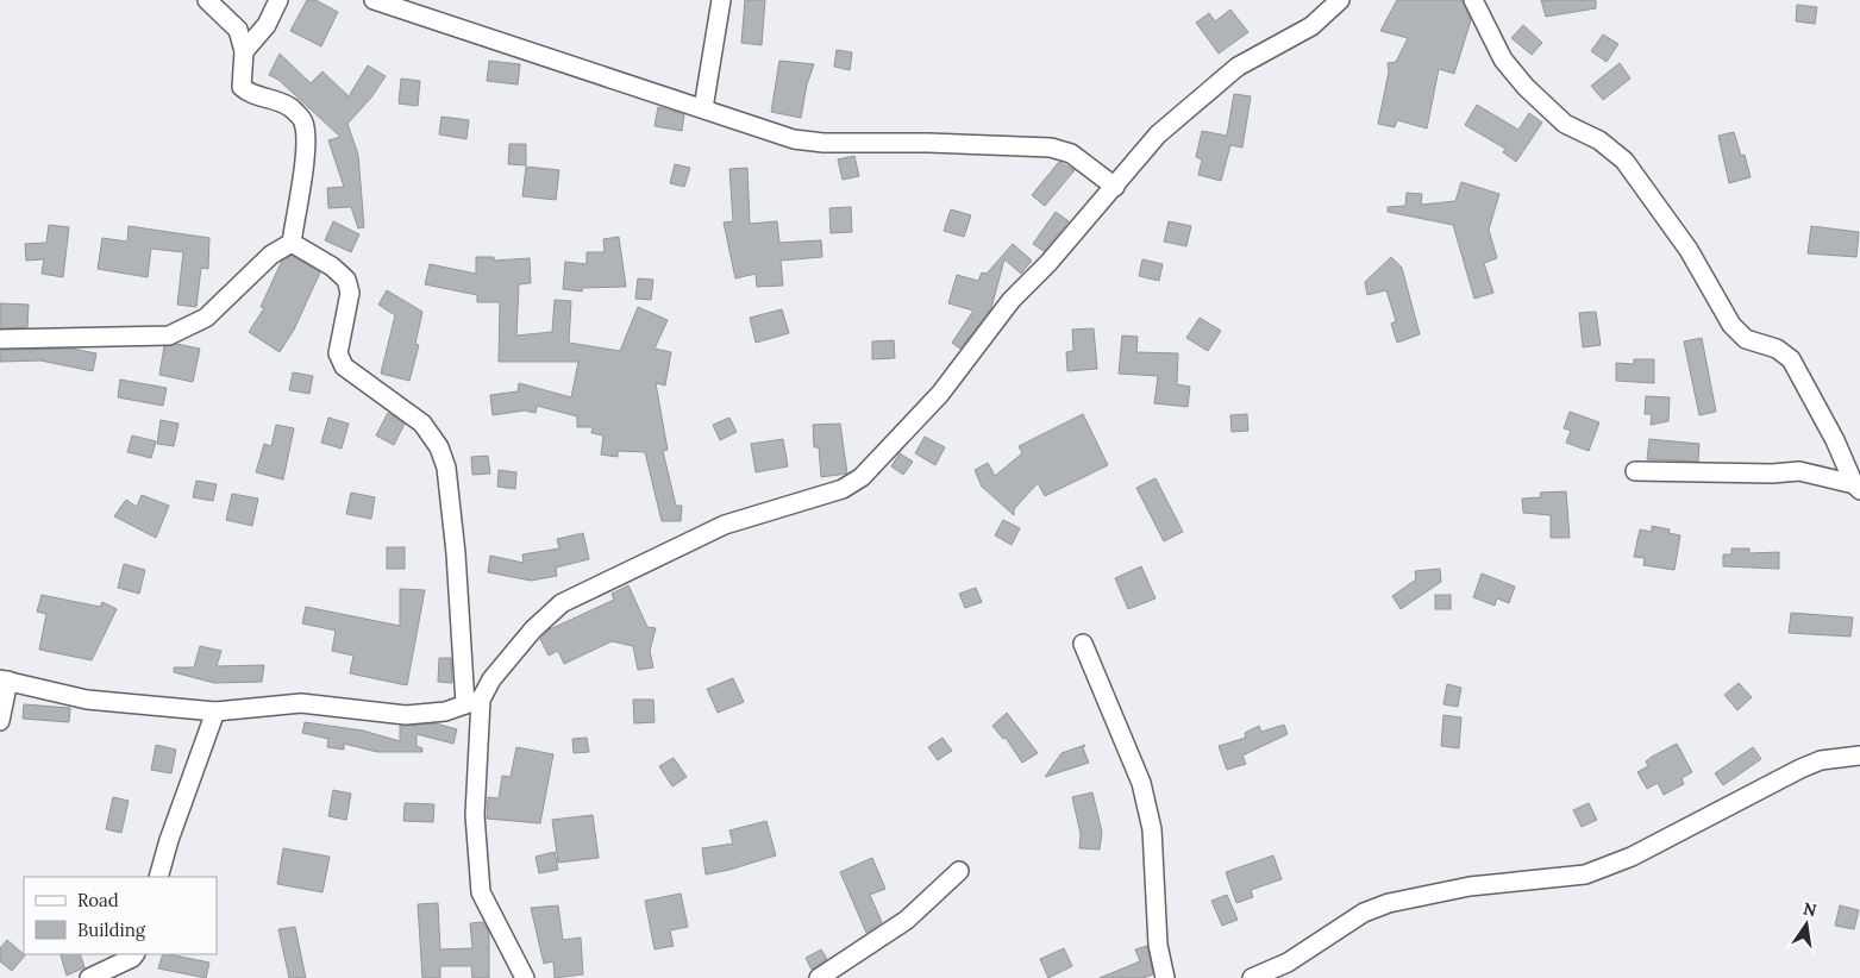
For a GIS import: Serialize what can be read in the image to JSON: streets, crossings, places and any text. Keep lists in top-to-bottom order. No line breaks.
{"legend":["Road","Building"],"north":"top"}
